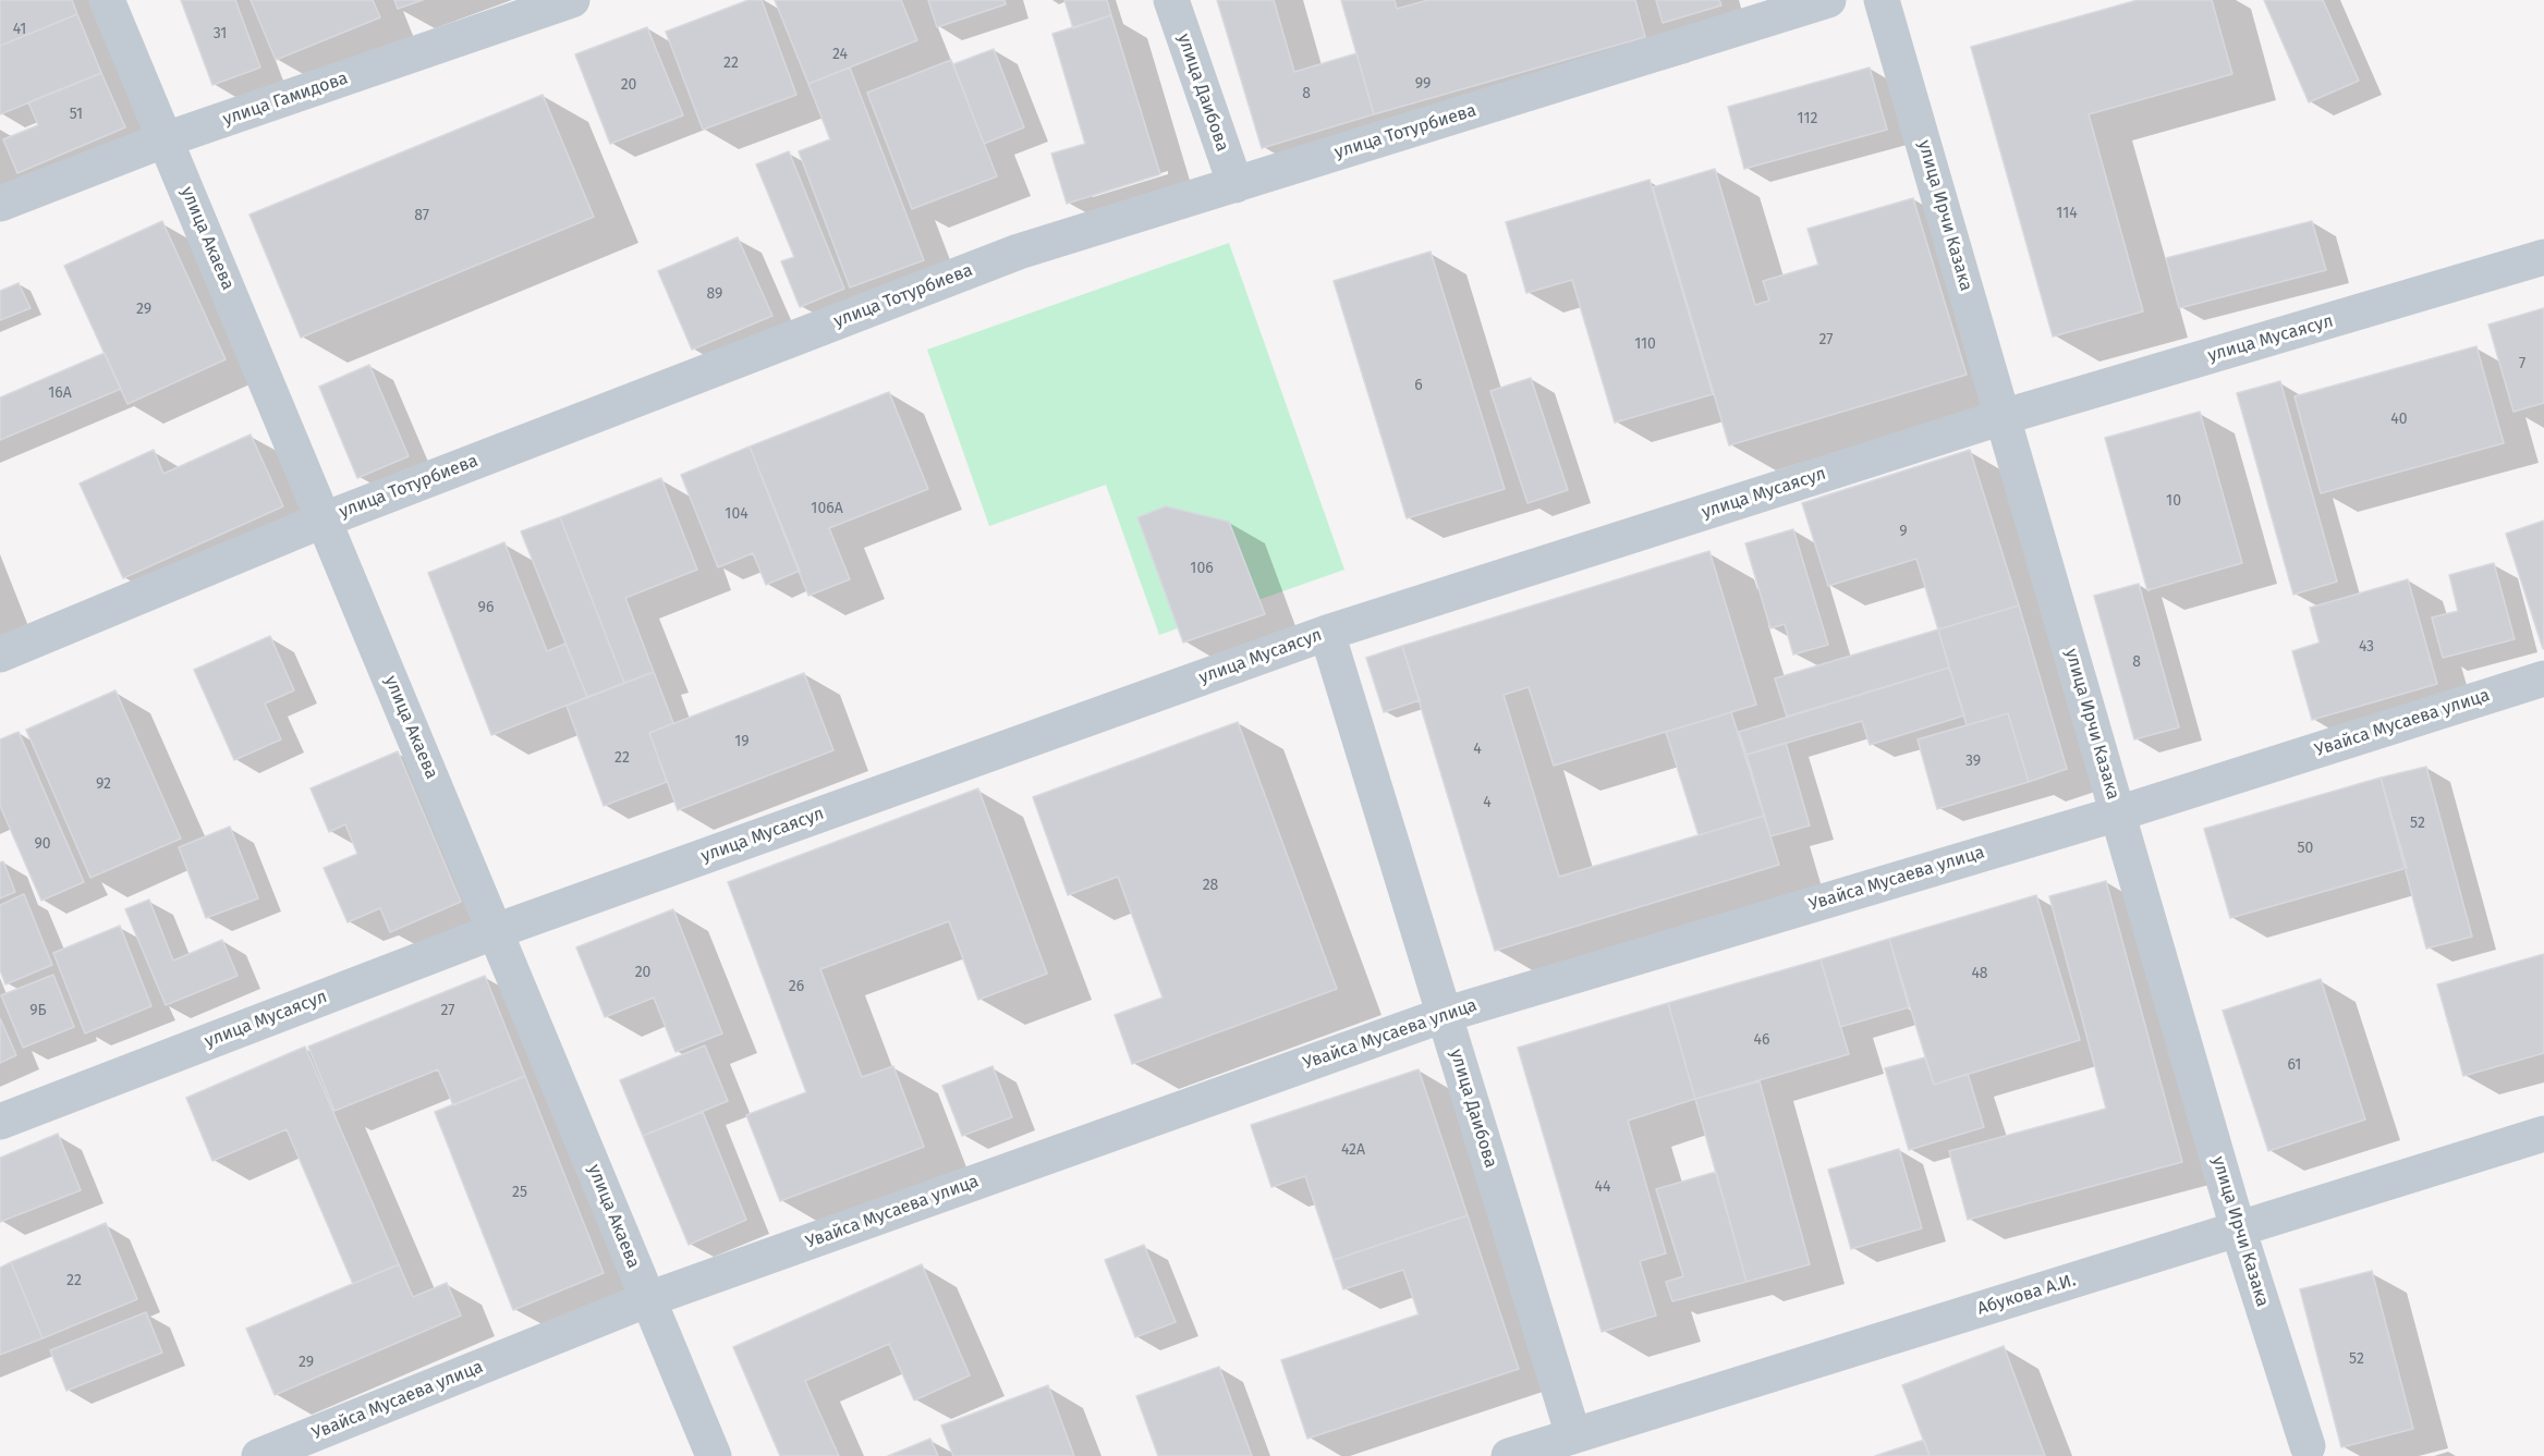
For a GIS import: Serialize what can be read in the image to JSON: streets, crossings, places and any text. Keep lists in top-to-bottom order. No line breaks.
{"streets":{"street":["улица Даибова","улица Гамидова","улица Тотурбиева","улица Ирчи Казака","улица Акаева","улица Мусаясул","Увайса Мусаева улица","Абукова А.И."]},"crossings":[["улица Даибова","улица Тотурбиева"],["улица Даибова","улица Мусаясул"],["улица Даибова","Увайса Мусаева улица"],["улица Даибова","Абукова А.И."],["улица Гамидова","улица Акаева"],["улица Тотурбиева","улица Акаева"],["улица Ирчи Казака","улица Мусаясул"],["улица Ирчи Казака","Увайса Мусаева улица"],["улица Ирчи Казака","Абукова А.И."],["улица Акаева","улица Мусаясул"],["улица Акаева","Увайса Мусаева улица"]],"house_numbers":["41","31","24","22","99","20","8","51","112","114","87","89","29","27","110","7","6","16А","40","10","106А","104","9","106","96","43","8","19","4","22","39","92","4","52","90","50","28","20","48","26","9Б","27","46","61","42А","44","25","22","52","29"]}
